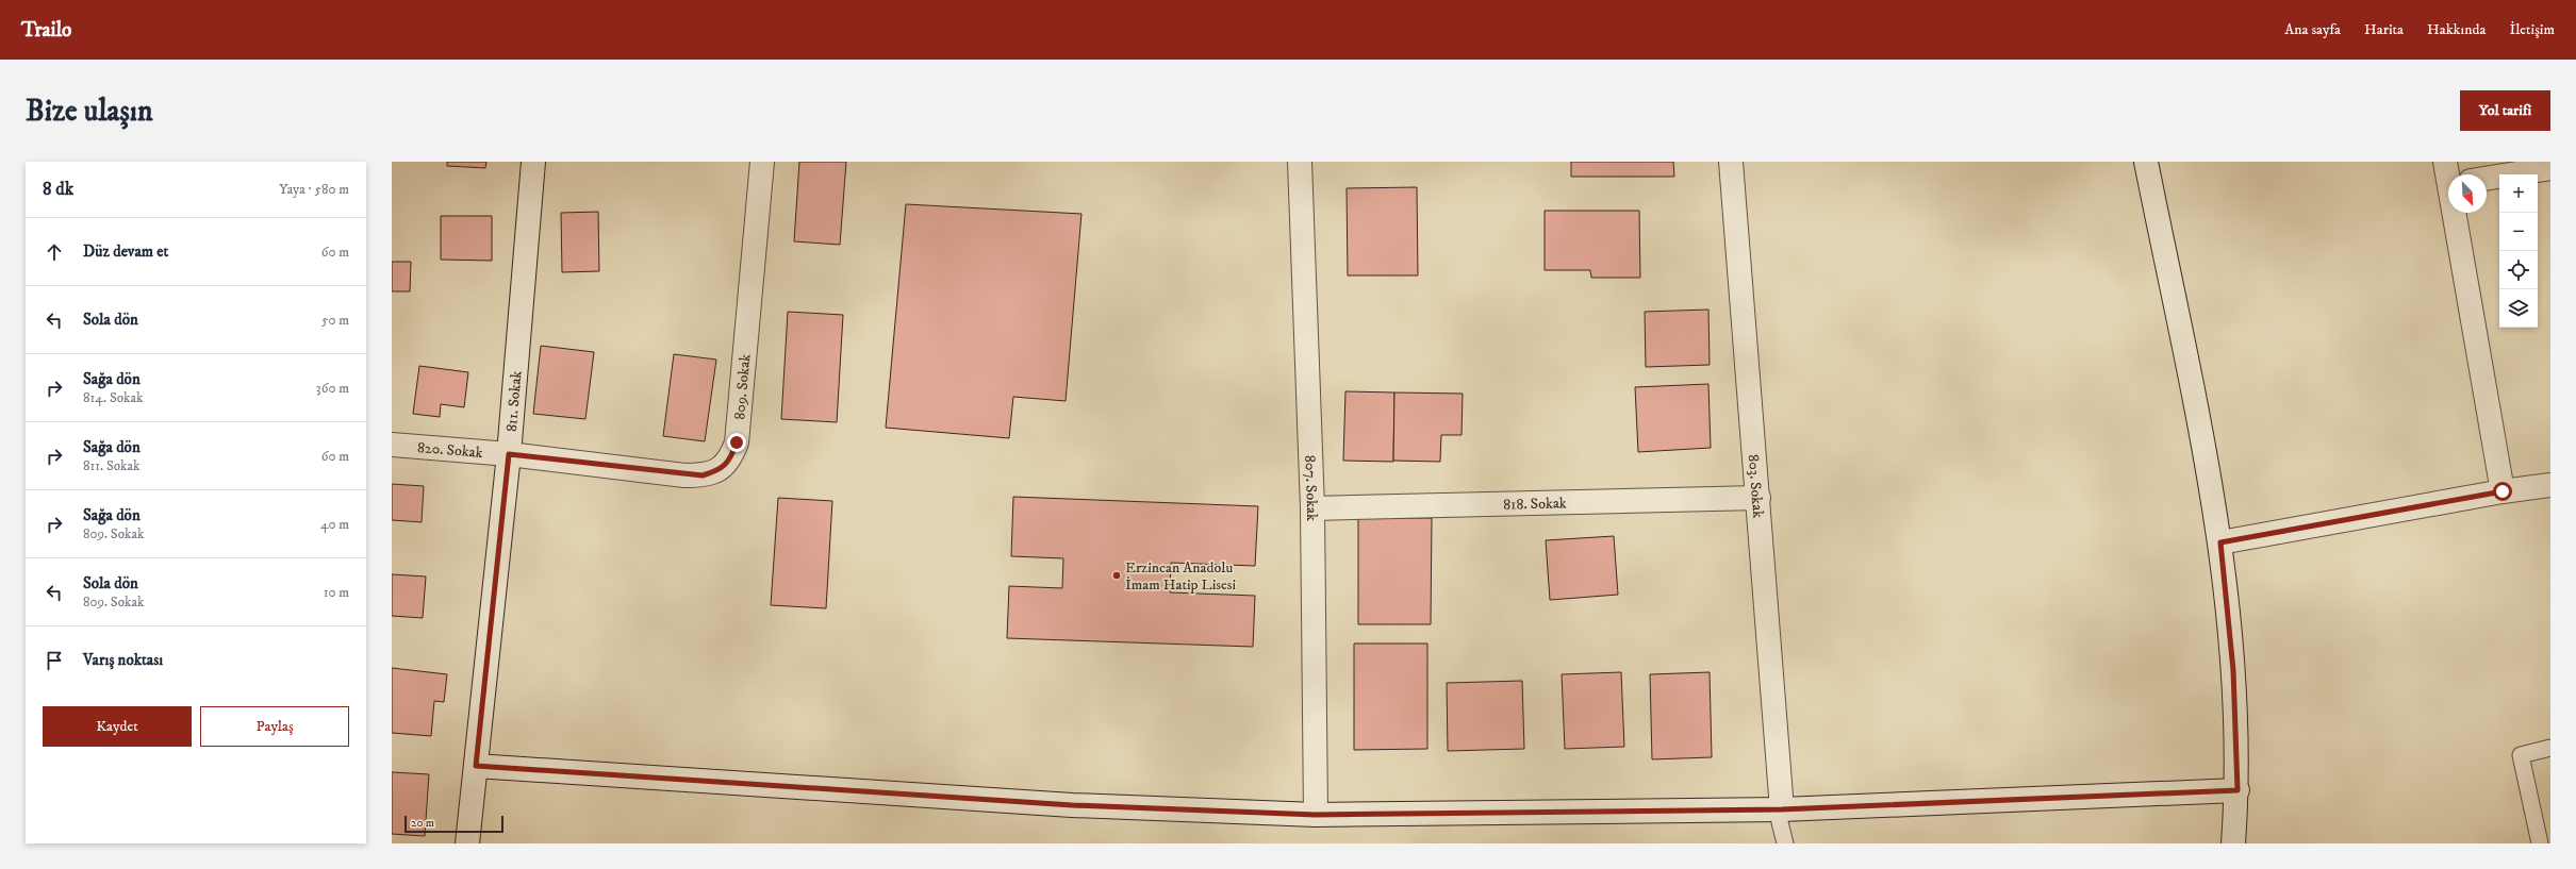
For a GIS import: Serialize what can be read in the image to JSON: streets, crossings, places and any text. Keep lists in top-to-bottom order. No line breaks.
{"streets":{"street":["809. Sokak","811. Sokak","820. Sokak","803. Sokak","807. Sokak","818. Sokak"]},"crossings":[["809. Sokak","811. Sokak"],["809. Sokak","820. Sokak"],["811. Sokak","820. Sokak"],["803. Sokak","818. Sokak"],["807. Sokak","818. Sokak"]],"places":["Erzincan Anadolu İmam Hatip Lisesi"],"scale_bar":"20 m","north":"bottom right","page":{"header":"Trailo","nav":["Ana sayfa","Harita","Hakkında","İletişim"],"buttons":["Yol tarifi",["Kaydet","Paylaş"]],"title":"Bize ulaşın","heading":["8 dk","Yaya · 580 m"],"map_buttons":["+","−"],"list":[["Düz devam et","60 m"],["Sola dön","50 m"],["Sağa dön","814. Sokak","360 m"],["Sağa dön","811. Sokak","60 m"],["Sağa dön","809. Sokak","40 m"],["Sola dön","809. Sokak","10 m"],"Varış noktası"],"scale":"20 m"}}
